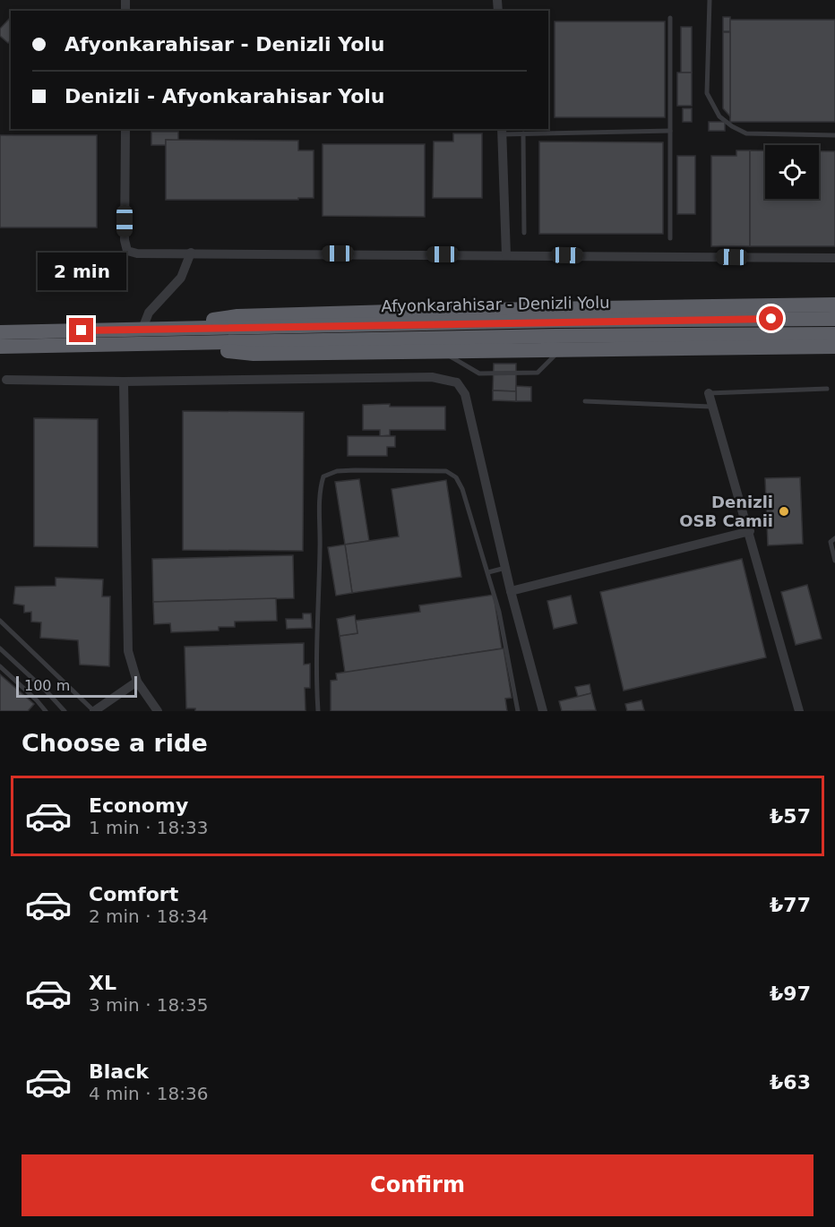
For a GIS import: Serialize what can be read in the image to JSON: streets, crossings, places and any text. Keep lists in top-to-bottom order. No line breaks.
{"streets":{"highway":["Afyonkarahisar - Denizli Yolu"]},"places":["Denizli OSB Camii"],"scale_bar":"100 m","page":{"banner":["Afyonkarahisar - Denizli Yolu","Denizli - Afyonkarahisar Yolu"],"bubble":"2 min","scale":"100 m","heading":"Choose a ride","list":[{"name":"Economy","note":"1 min · 18:33","value":"₺57"},{"name":"Comfort","note":"2 min · 18:34","value":"₺77"},{"name":"XL","note":"3 min · 18:35","value":"₺97"},{"name":"Black","note":"4 min · 18:36","value":"₺63"}],"buttons":"Confirm"}}
